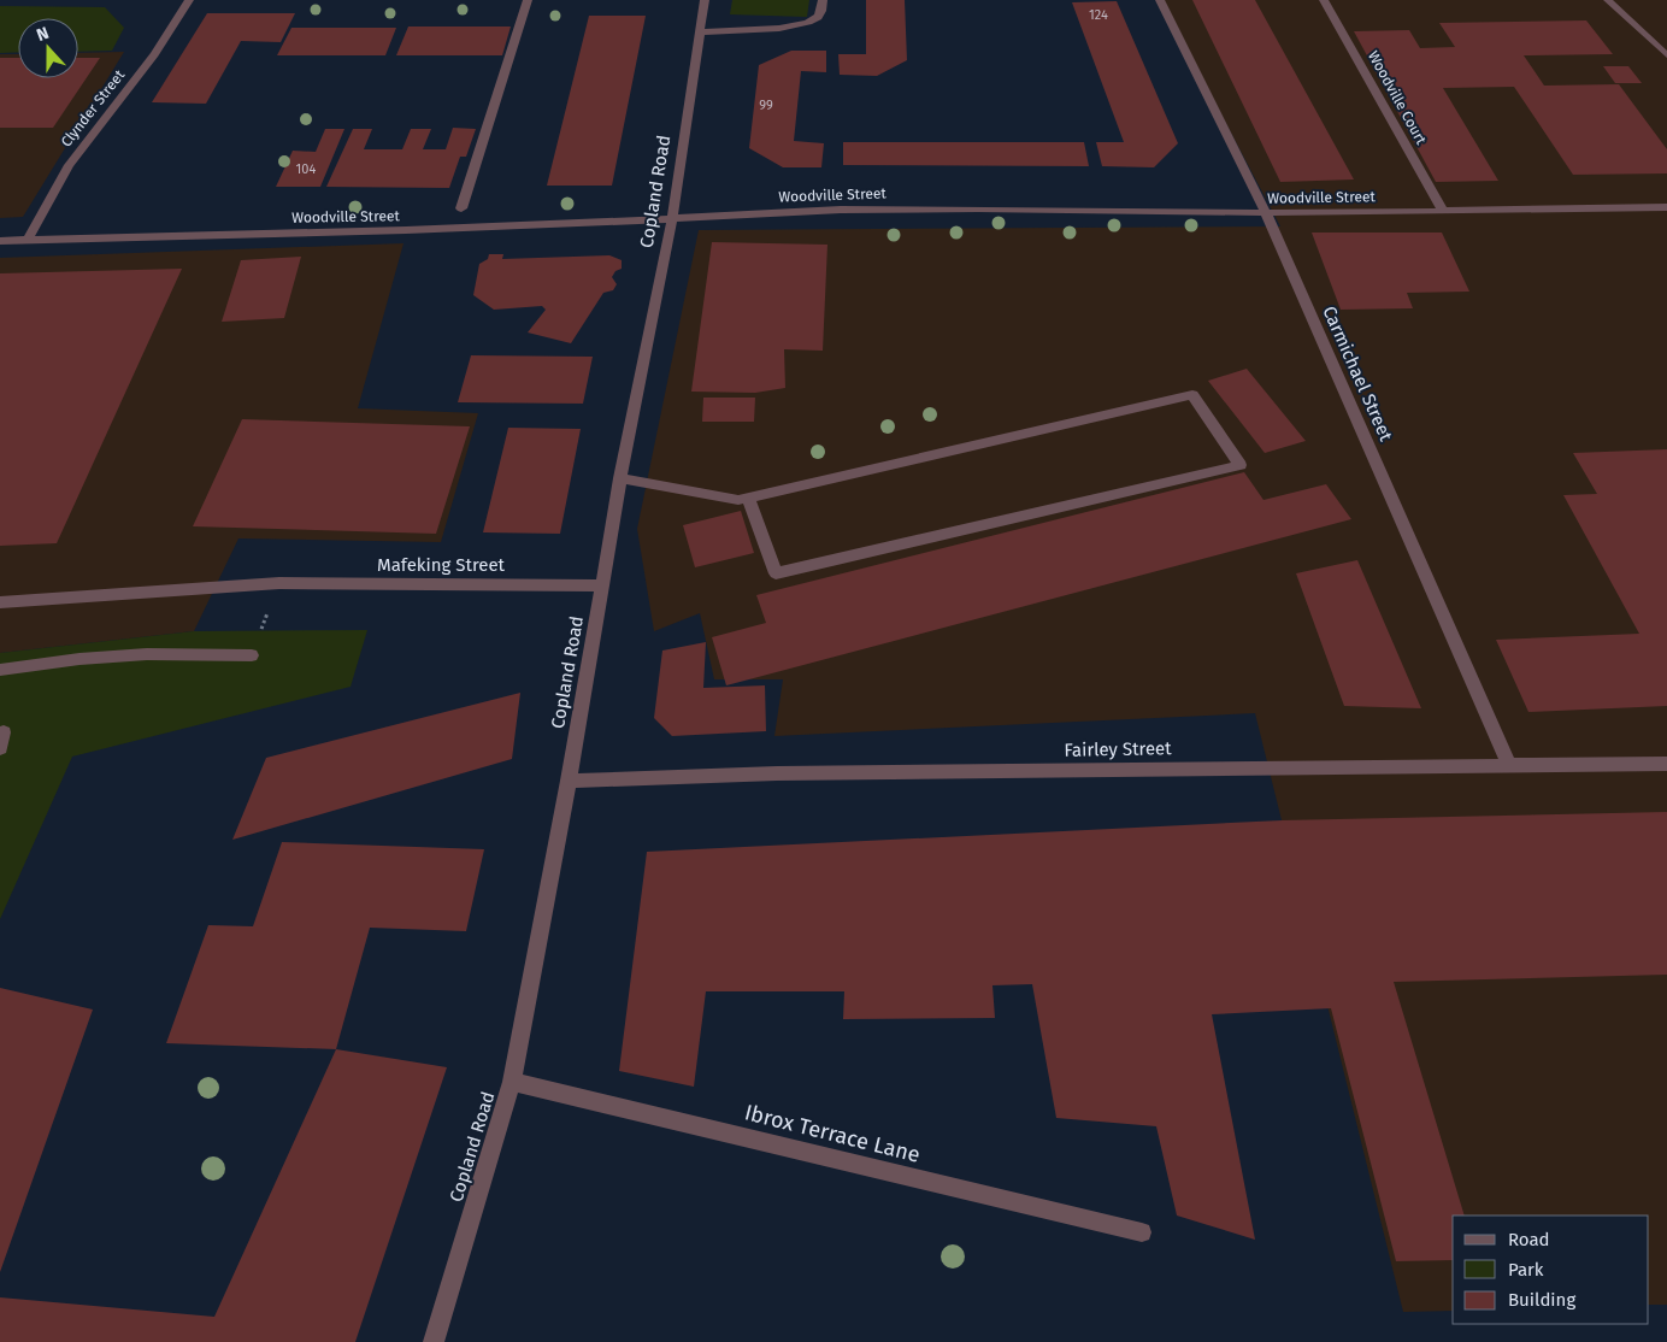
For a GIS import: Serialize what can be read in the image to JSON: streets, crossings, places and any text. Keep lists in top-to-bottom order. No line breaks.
{"streets":{"street":["Woodville Court","Clynder Street","Copland Road","Woodville Street","Carmichael Street","Mafeking Street","Fairley Street","Ibrox Terrace Lane"]},"crossings":[["Woodville Court","Woodville Street"],["Clynder Street","Woodville Street"],["Copland Road","Woodville Street"],["Copland Road","Mafeking Street"],["Copland Road","Fairley Street"],["Copland Road","Ibrox Terrace Lane"],["Woodville Street","Carmichael Street"],["Carmichael Street","Fairley Street"]],"house_numbers":["124","99","104"],"legend":["Road","Park","Building"],"north":"top"}
